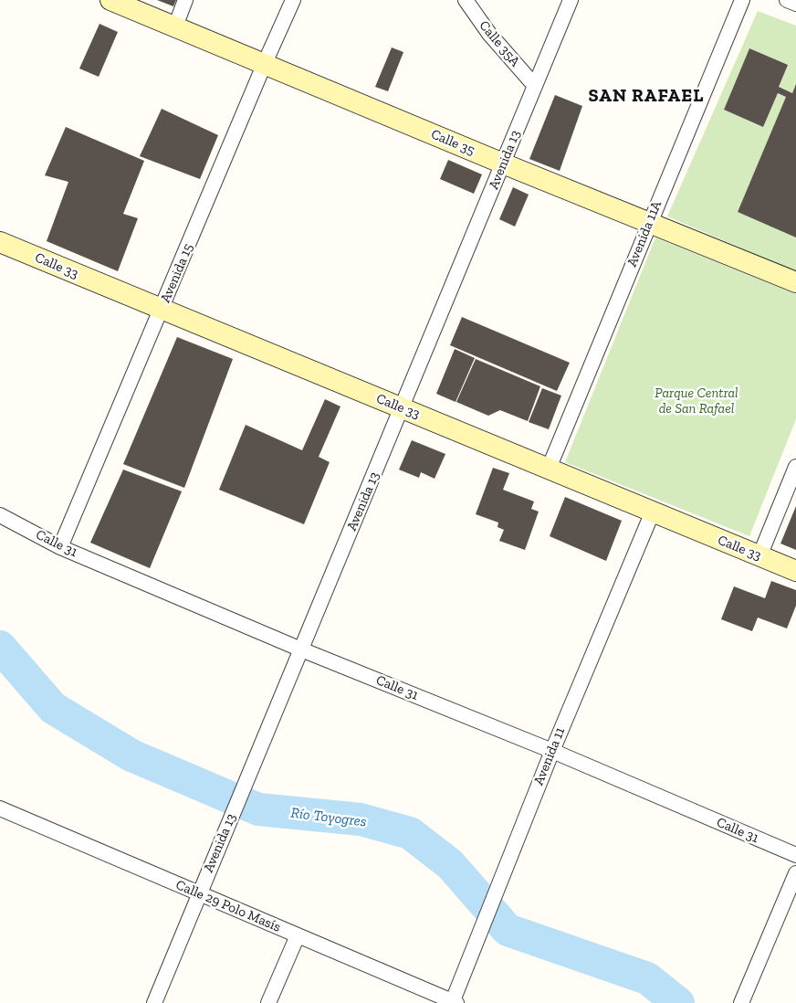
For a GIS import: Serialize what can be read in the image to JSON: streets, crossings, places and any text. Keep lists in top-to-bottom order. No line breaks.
{"streets":{"main road":["Calle 35","Calle 33"],"street":["Calle 35A","Avenida 13","Avenida 11A","Avenida 15","Calle 31","Avenida 11","Calle 29 Polo Masís"]},"crossings":[["Calle 35A","Avenida 13"],["Calle 35","Avenida 13"],["Calle 35","Avenida 11A"],["Calle 35","Avenida 15"],["Avenida 13","Calle 33"],["Avenida 13","Calle 31"],["Avenida 13","Calle 29 Polo Masís"],["Avenida 11A","Calle 33"],["Calle 33","Avenida 15"],["Calle 33","Avenida 11"],["Avenida 15","Calle 31"],["Calle 31","Avenida 11"],["Avenida 11","Calle 29 Polo Masís"]],"districts":["SAN RAFAEL"],"water":["Río Toyogres"],"parks":["Parque Central de San Rafael"]}
